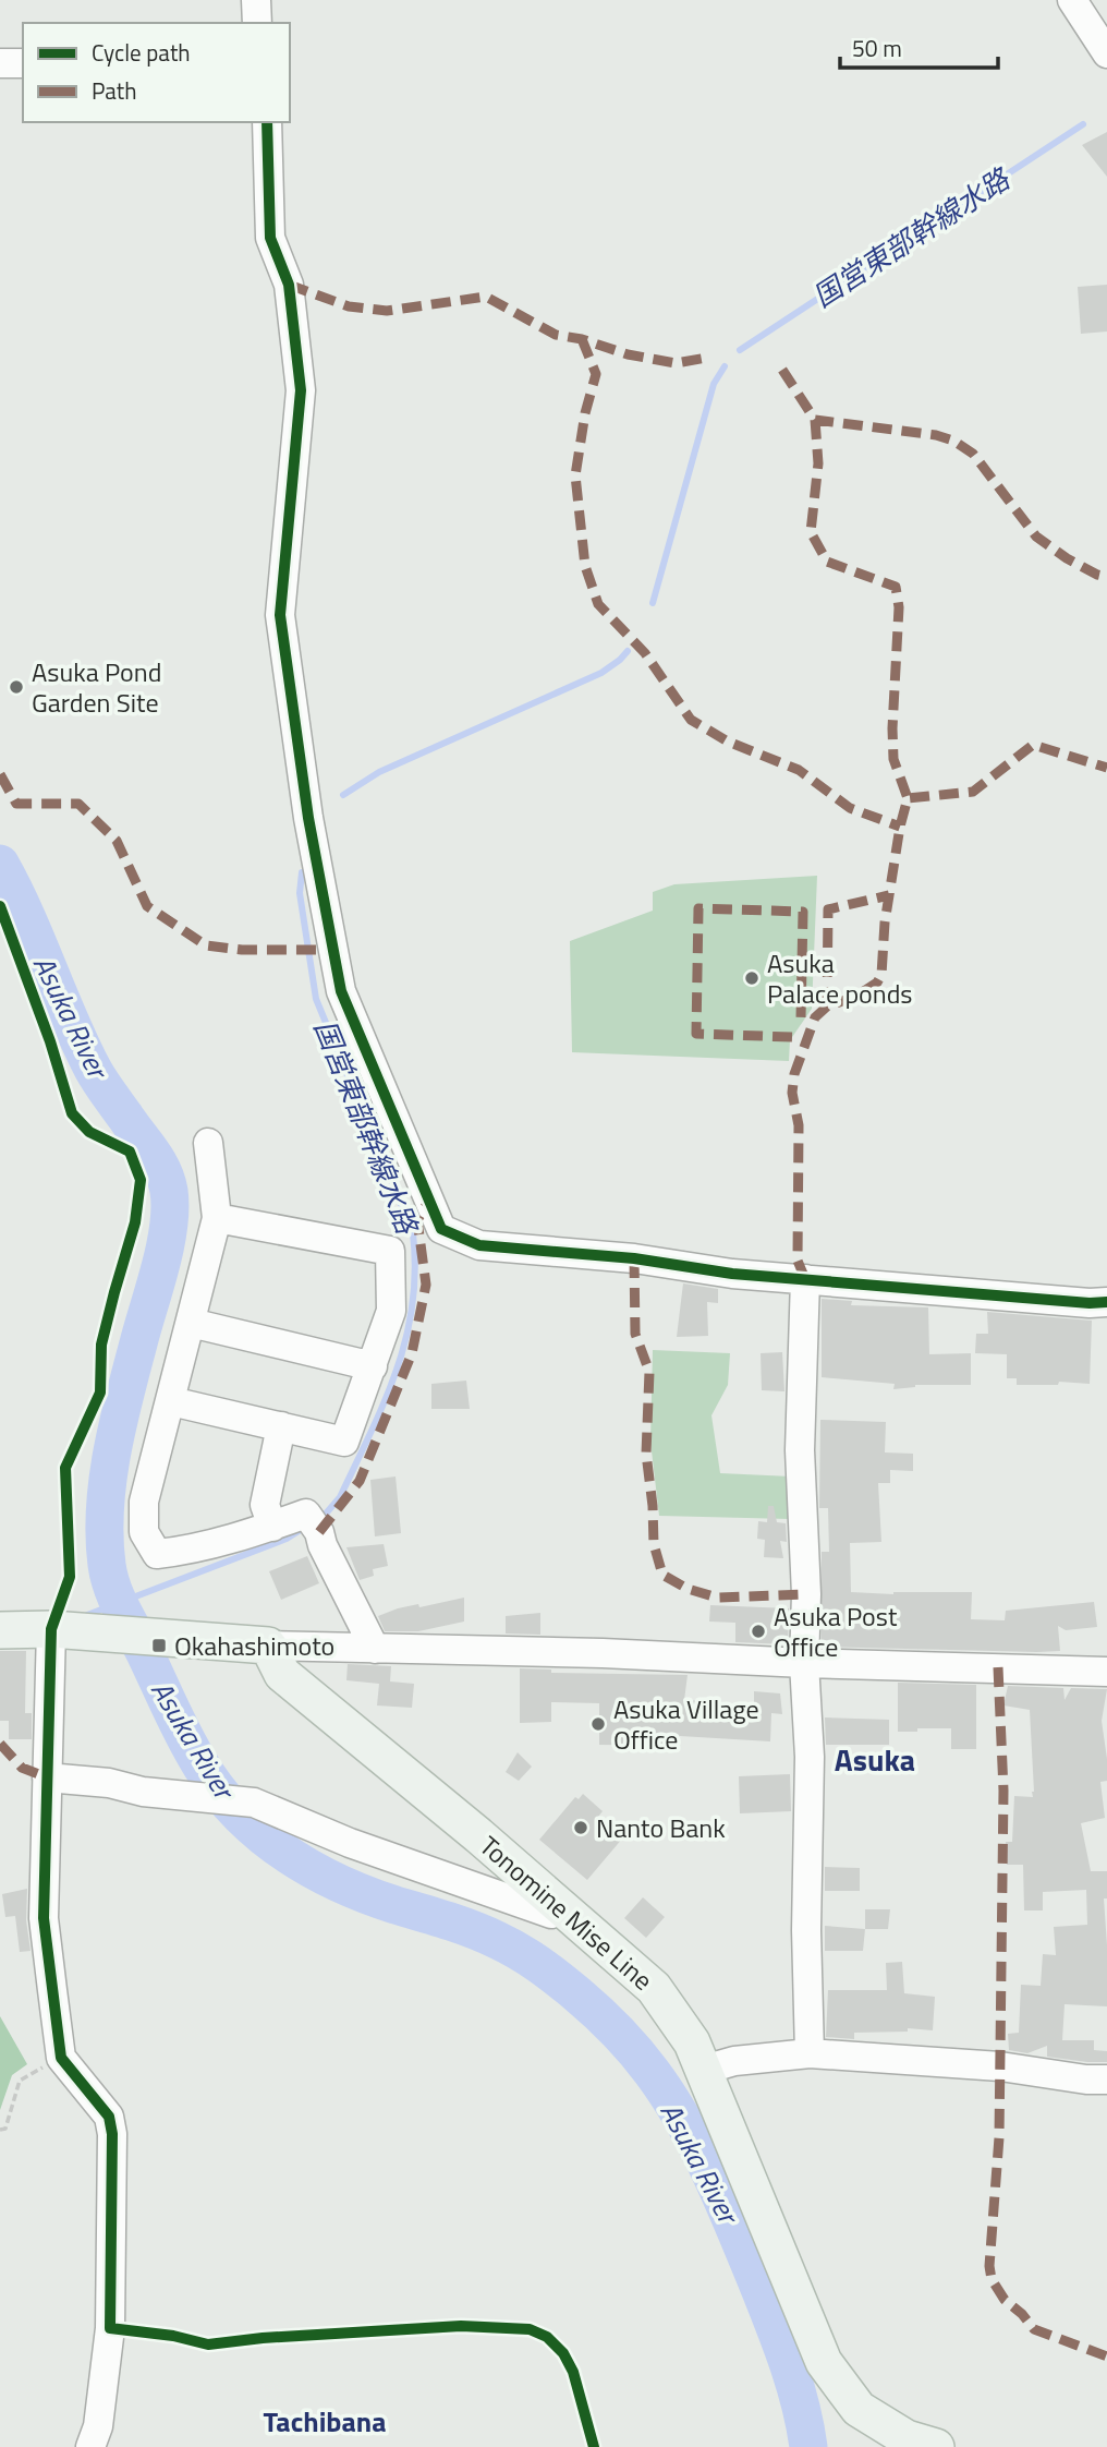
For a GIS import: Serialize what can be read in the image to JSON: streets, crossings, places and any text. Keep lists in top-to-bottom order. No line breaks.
{"streets":{"main road":["Tonomine Mise Line"]},"districts":["Asuka","Tachibana"],"water":["国営東部幹線水路","Asuka River"],"places":{"other":["Asuka Pond Garden Site","Asuka Palace ponds","Asuka Post Office","Asuka Village Office","Nanto Bank"],"transit":["Okahashimoto"]},"legend":["Cycle path","Path"],"scale_bar":"50 m"}
